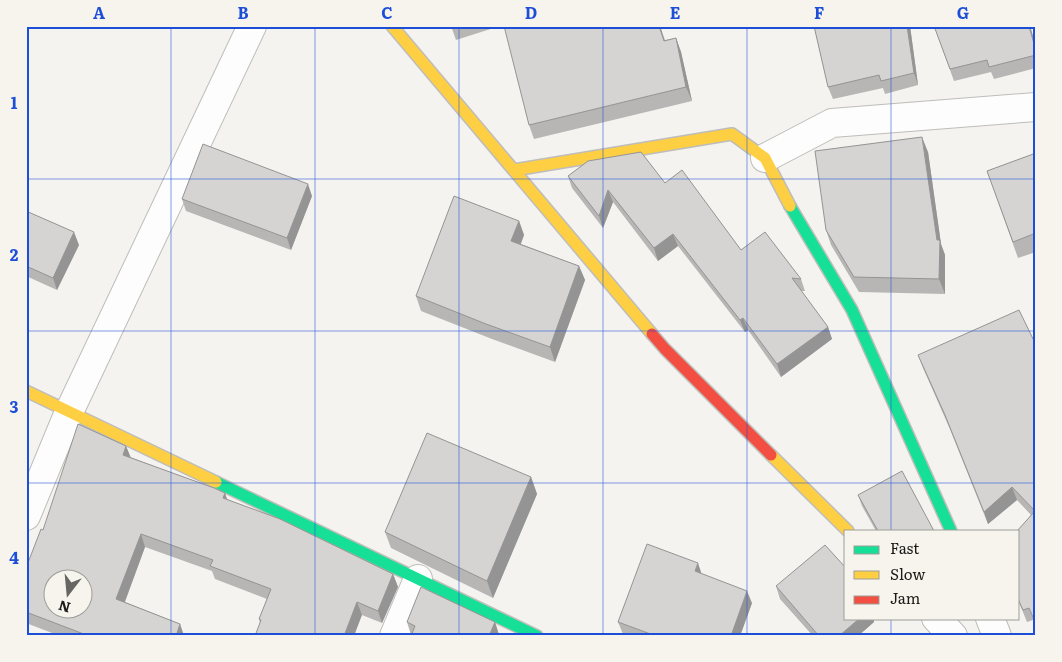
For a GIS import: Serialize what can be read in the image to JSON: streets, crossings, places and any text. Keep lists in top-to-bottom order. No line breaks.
{"legend":["Fast","Slow","Jam"],"north":"bottom","grid":{"columns":["A","B","C","D","E","F","G"],"rows":["1","2","3","4"]}}
